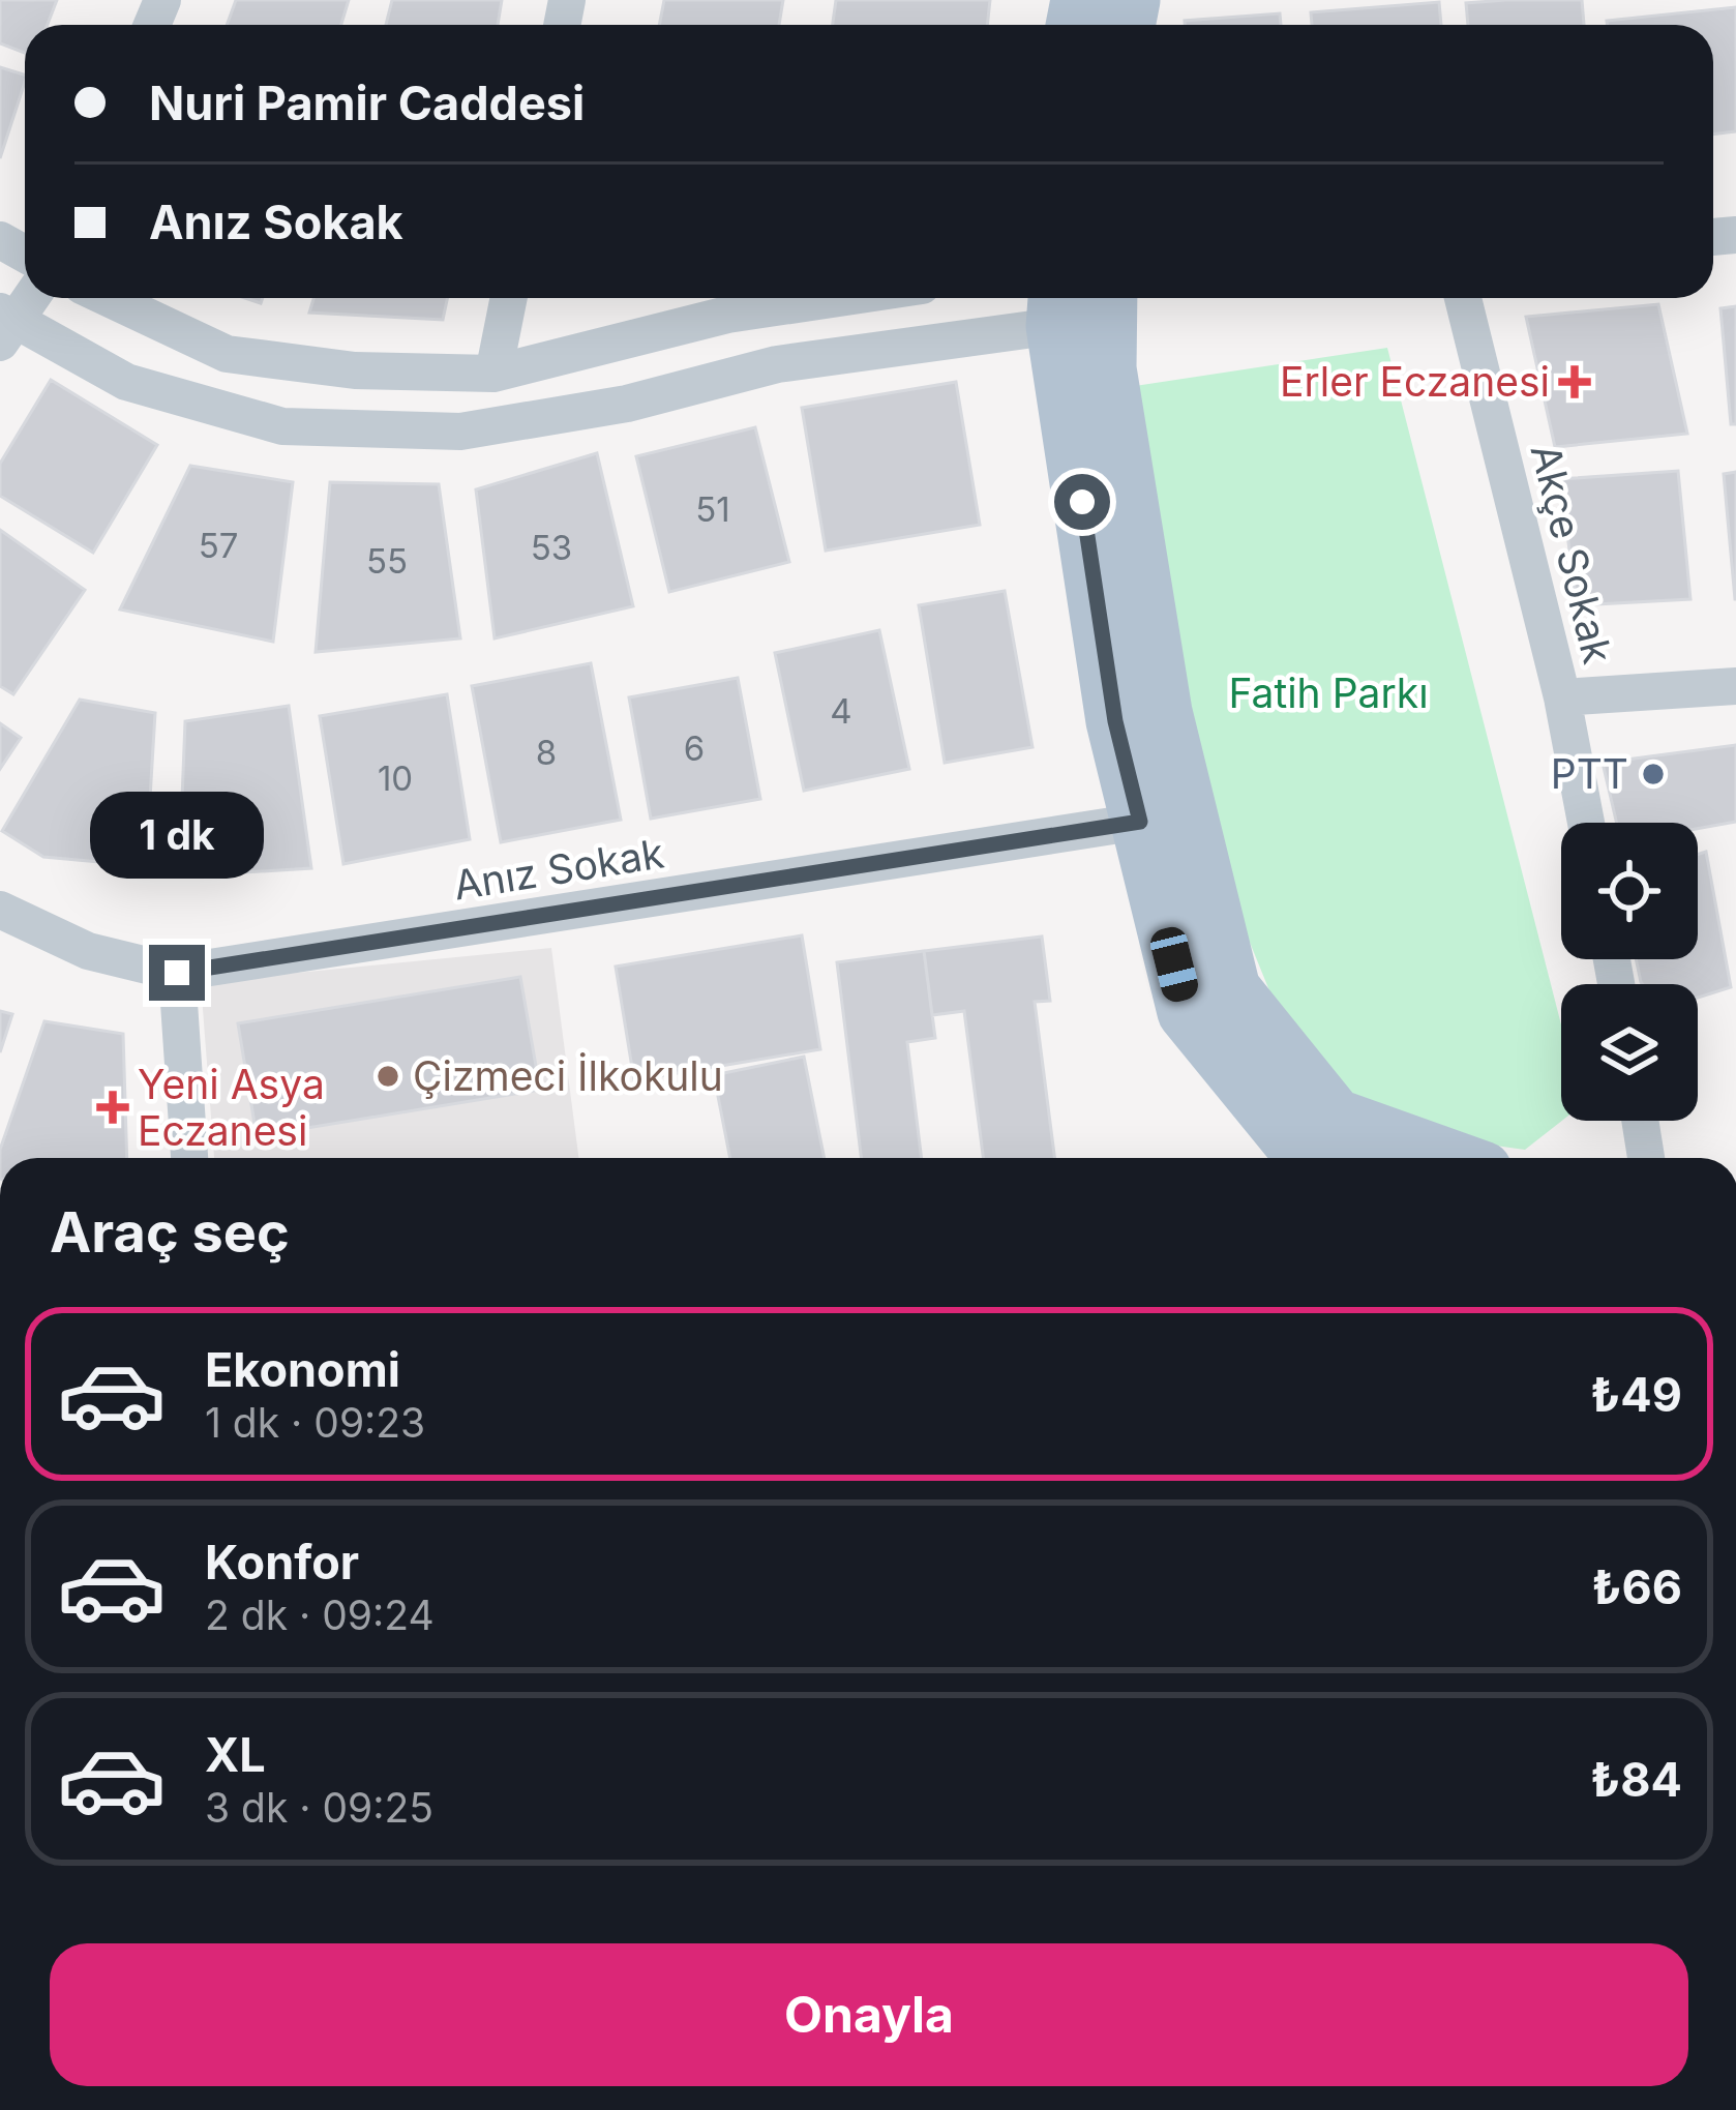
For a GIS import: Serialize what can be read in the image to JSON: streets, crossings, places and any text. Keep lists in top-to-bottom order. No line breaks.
{"streets":{"street":["Akçe Sokak","Anız Sokak"]},"parks":["Fatih Parkı"],"places":{"health":["Erler Eczanesi","Yeni Asya Eczanesi"],"other":["PTT","Çizmeci İlkokulu"]},"house_numbers":["51","57","53","55","4","6","8","10"],"page":{"banner":["Nuri Pamir Caddesi","Anız Sokak"],"bubble":"1 dk","heading":"Araç seç","list":[{"name":"Ekonomi","note":"1 dk · 09:23","value":"₺49"},{"name":"Konfor","note":"2 dk · 09:24","value":"₺66"},{"name":"XL","note":"3 dk · 09:25","value":"₺84"}],"buttons":"Onayla"}}
